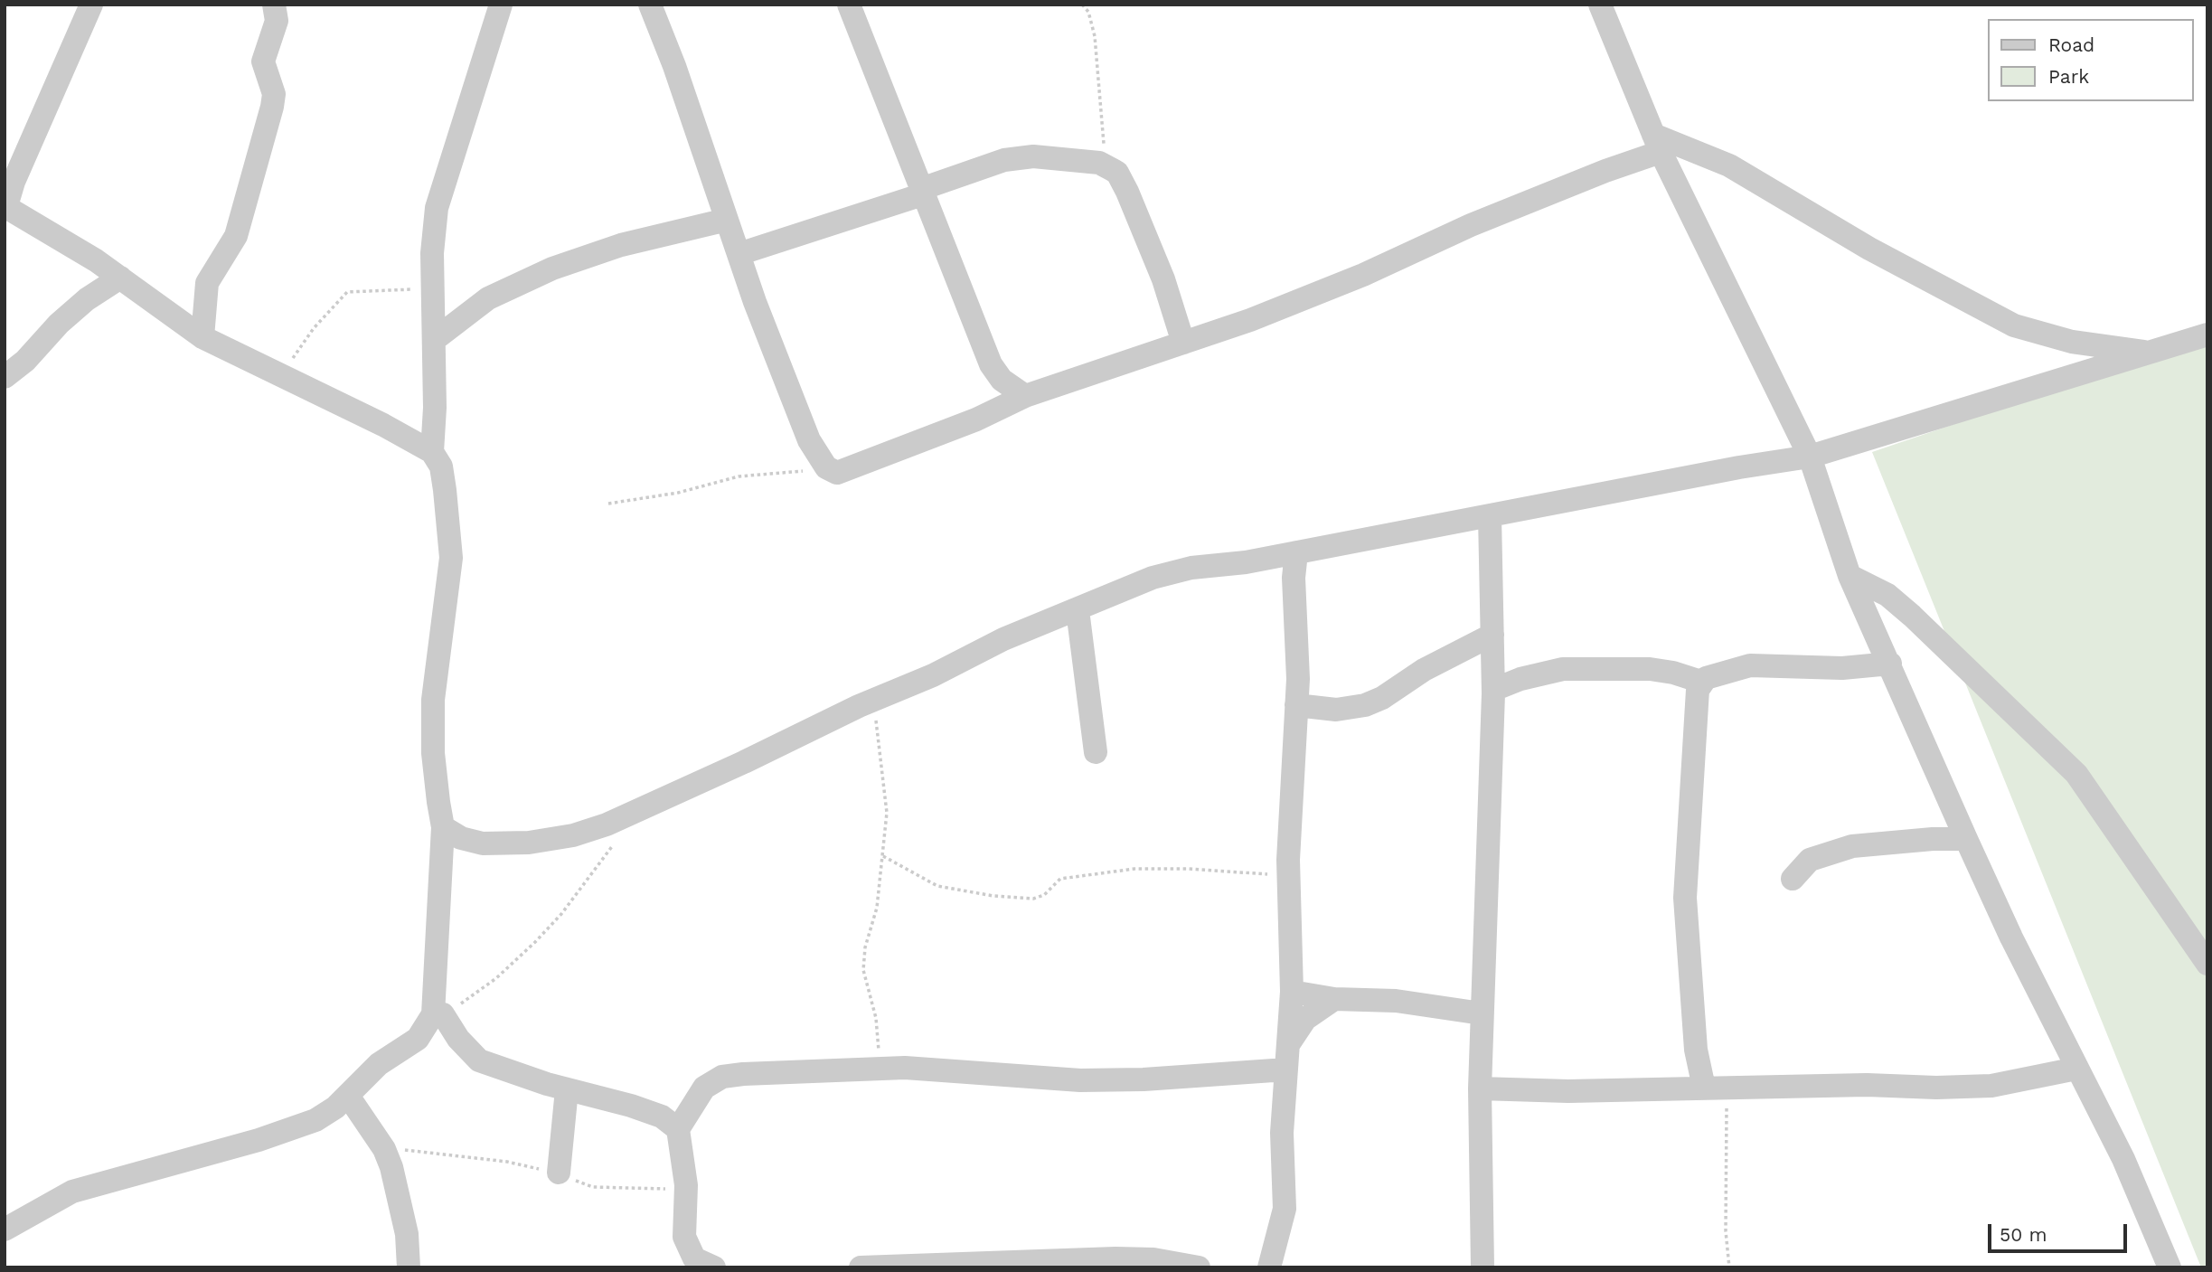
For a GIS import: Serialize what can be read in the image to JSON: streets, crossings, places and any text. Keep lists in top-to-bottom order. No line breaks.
{"legend":["Road","Park"],"scale_bar":"50 m"}
